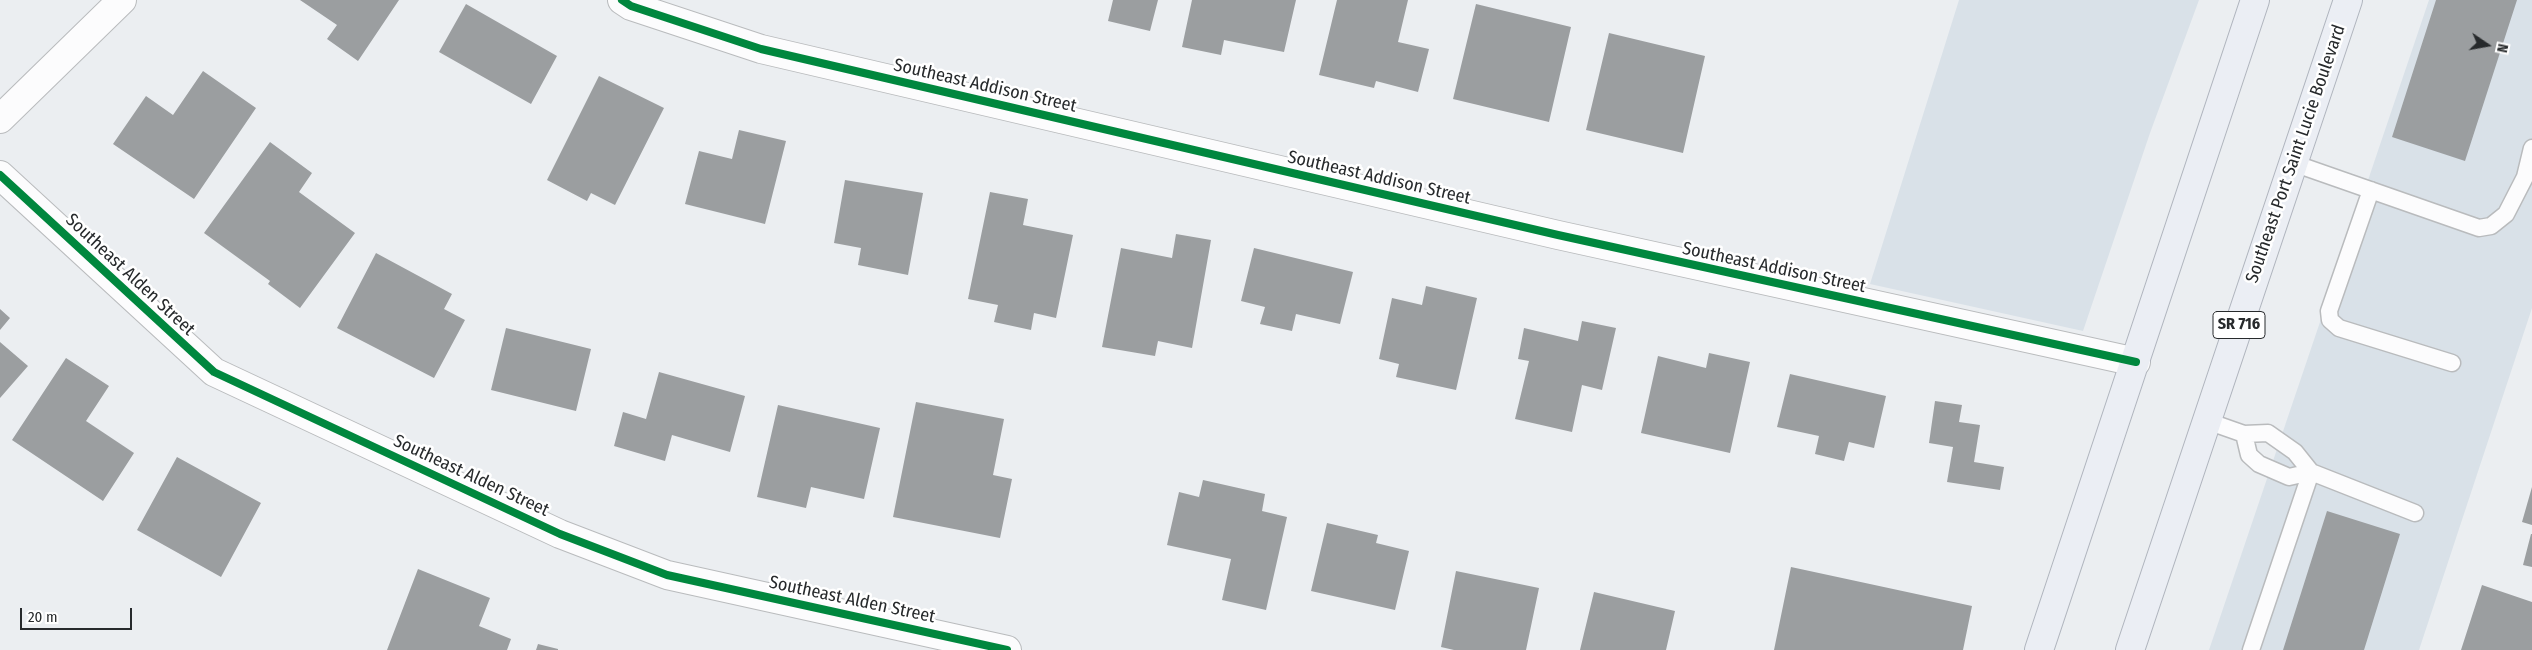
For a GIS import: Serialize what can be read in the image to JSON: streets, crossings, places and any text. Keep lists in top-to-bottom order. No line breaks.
{"streets":{"main road":["Southeast Port Saint Lucie Boulevard","SR 716"],"street":["Southeast Addison Street","Southeast Alden Street"]},"scale_bar":"20 m","north":"right"}
